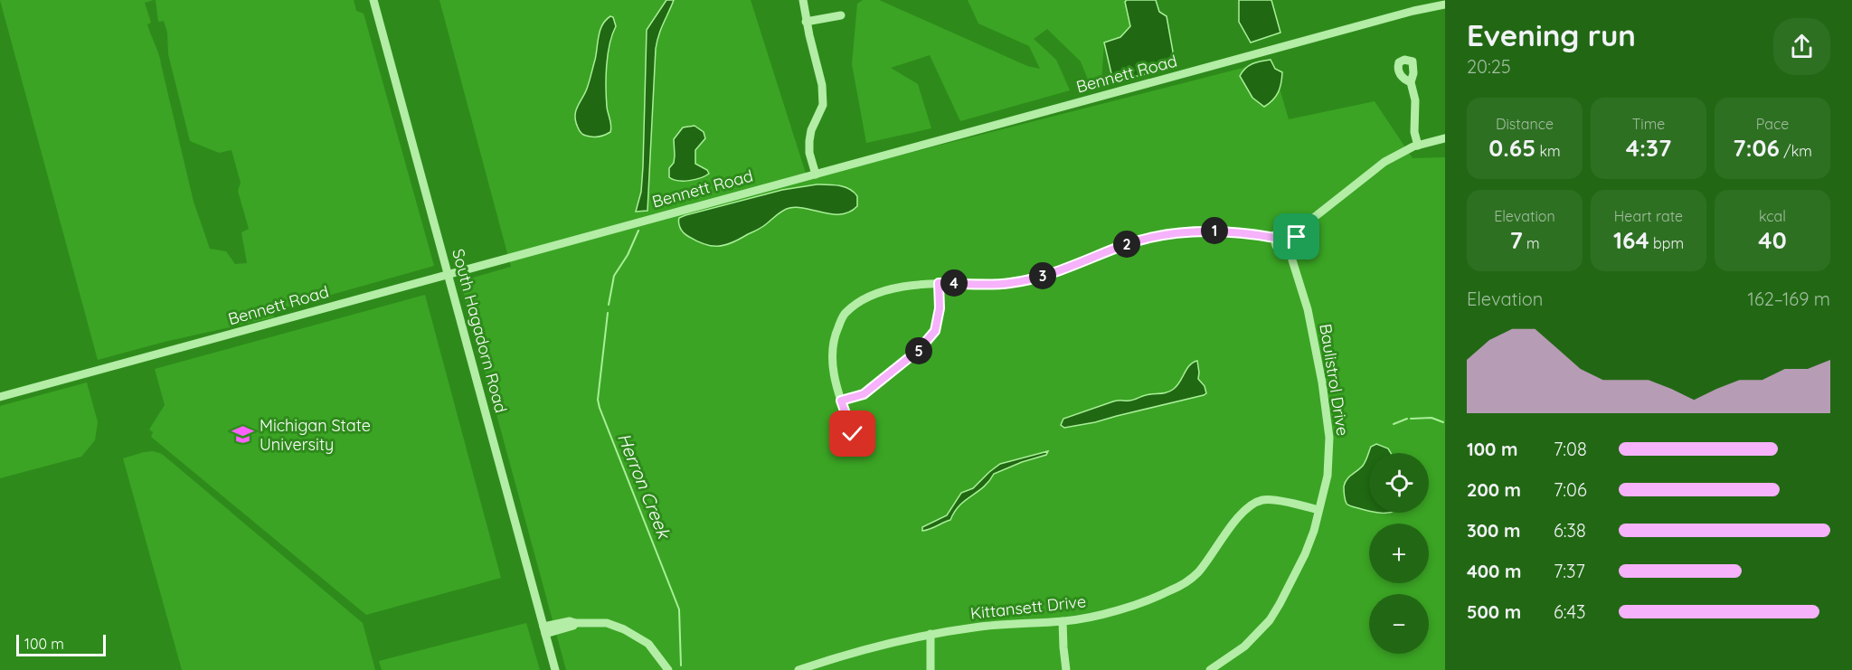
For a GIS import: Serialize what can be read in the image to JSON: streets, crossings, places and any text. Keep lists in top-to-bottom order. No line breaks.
{"streets":{"street":["Bennett Road","South Hagadorn Road","Baulistrol Drive","Kittansett Drive"]},"crossings":[["Bennett Road","South Hagadorn Road"],["Baulistrol Drive","Kittansett Drive"]],"water":["Herron Creek"],"places":{"school or university":["Michigan State University"]},"scale_bar":"100 m","page":{"heading":["Evening run","20:25"],"stats":[["Distance","0.65 km"],["Time","4:37"],["Pace","7:06 /km"],["Elevation","7 m"],["Heart rate","164 bpm"],["kcal","40"]],"pins":["1","2","3","4","5"],"chart":["Elevation","162–169 m"],"list":[{"name":"100 m","note":"7:08"},{"name":"200 m","note":"7:06"},{"name":"300 m","note":"6:38"},{"name":"400 m","note":"7:37"},{"name":"500 m","note":"6:43"}],"map_buttons":["+","−"],"scale":"100 m"}}
